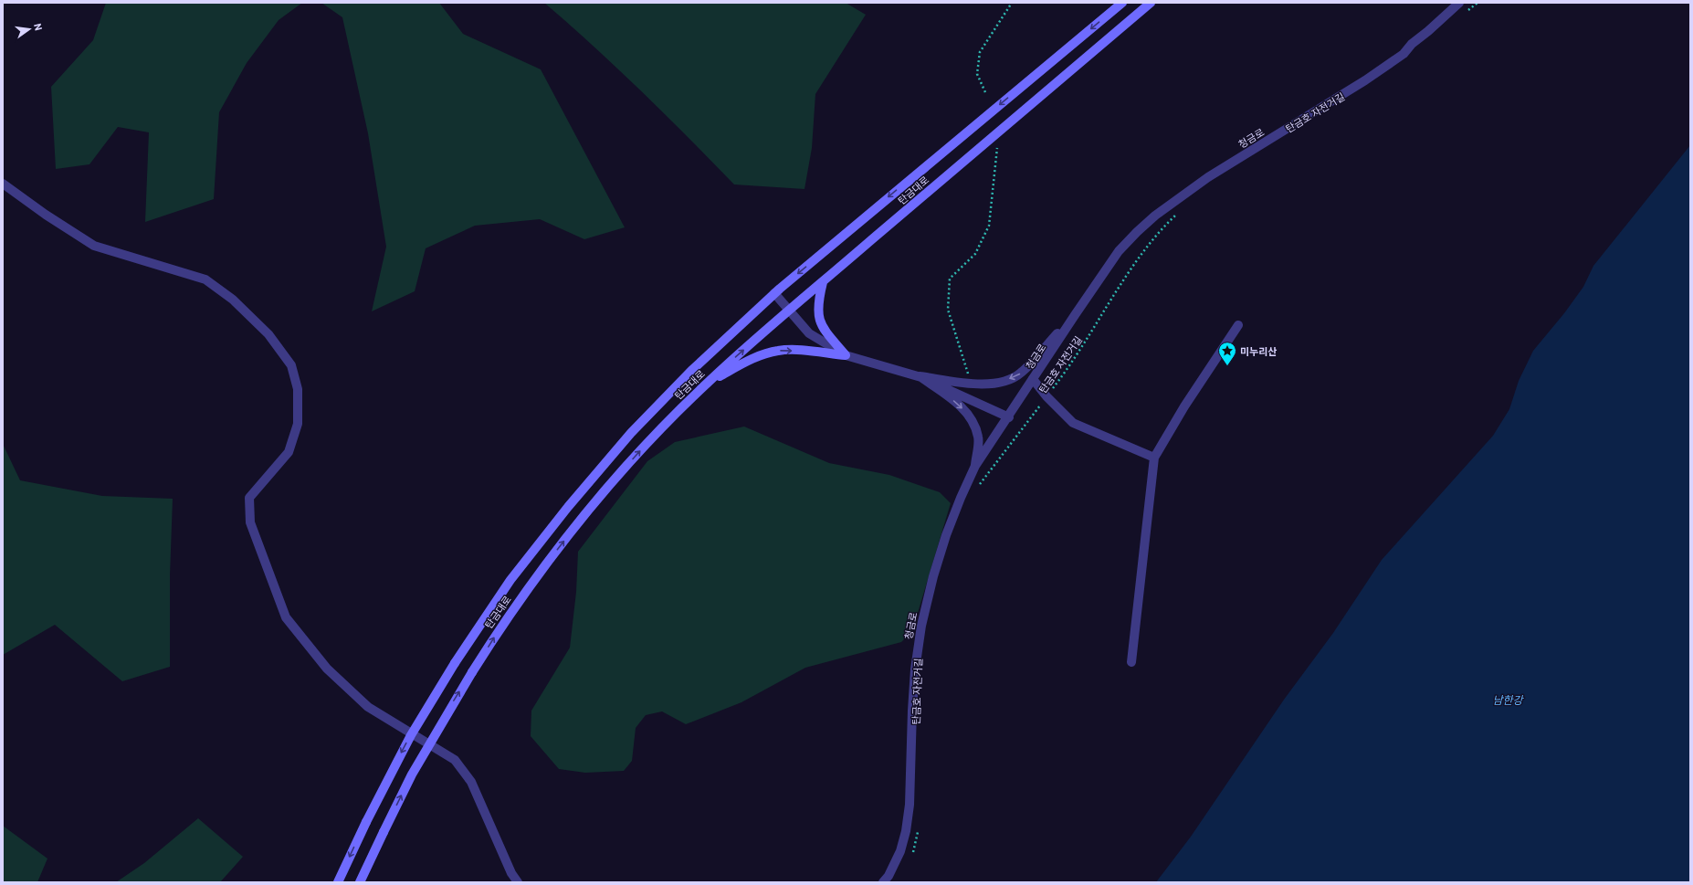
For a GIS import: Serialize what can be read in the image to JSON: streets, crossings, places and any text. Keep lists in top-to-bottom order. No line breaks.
{"streets":{"main road":["탄금대로"],"street":["청금로"],"path":["탄금호 자전거길"]},"water":["남한강"],"places":{"place":["미누리산"]},"north":"right"}
